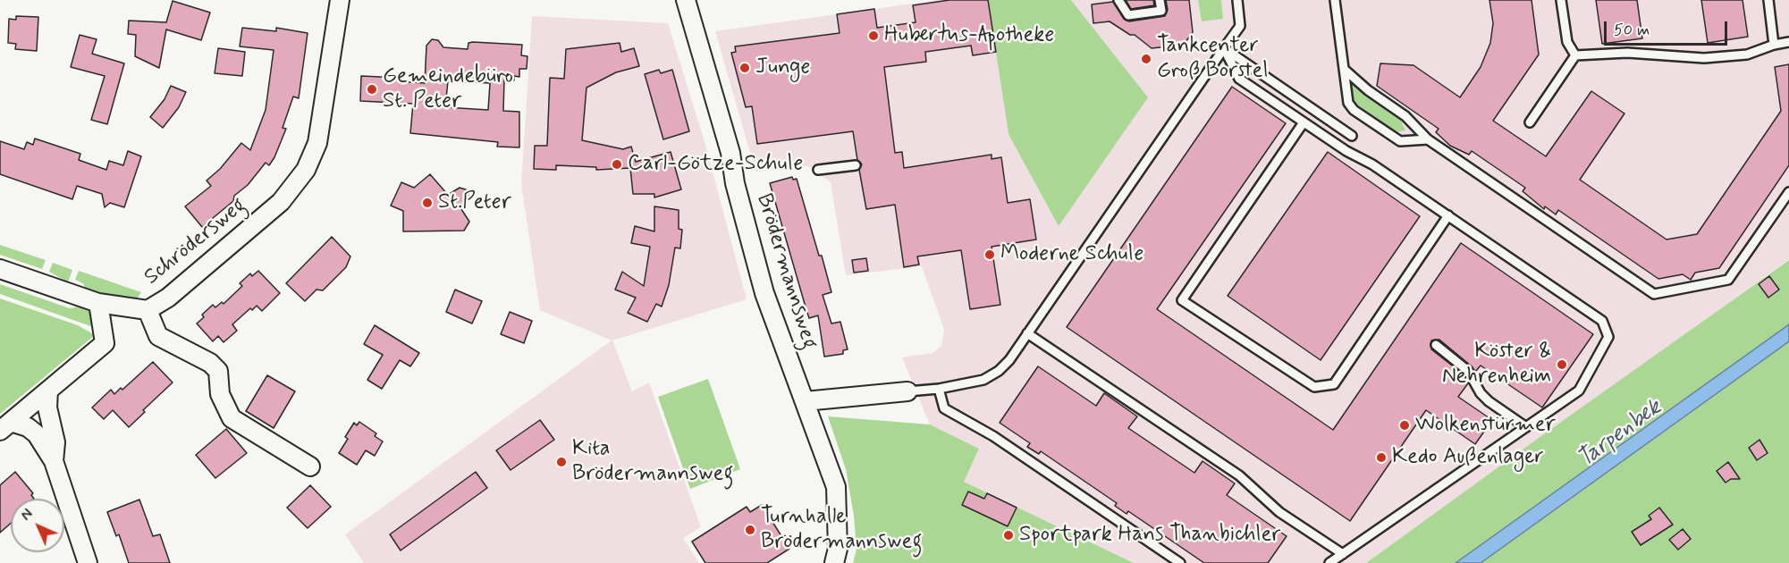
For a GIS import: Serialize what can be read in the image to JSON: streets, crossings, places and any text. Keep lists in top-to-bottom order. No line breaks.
{"streets":{"street":["Schrödersweg","Brödermannsweg"]},"water":["Tarpenbek"],"places":["Hubertus-Apotheke","Tankcenter Groß Borstel","Junge","Gemeindebüro St. Peter","Carl-Götze-Schule","St.Peter","Moderne Schule","Köster & Nehrenheim","Wolkenstürmer","Kedo Außenlager","Kita Brödermannsweg","Turnhalle Brödermannsweg","Sportpark Hans Thanbichler"],"scale_bar":"50 m","north":"top left"}
